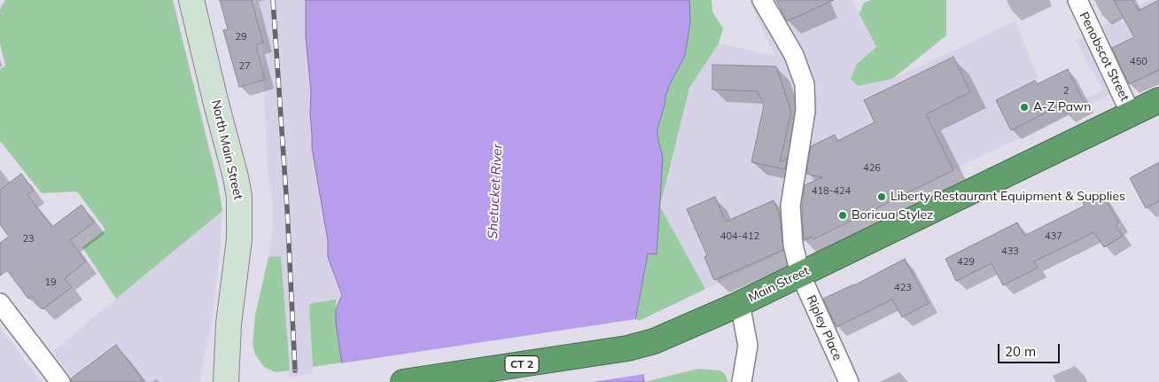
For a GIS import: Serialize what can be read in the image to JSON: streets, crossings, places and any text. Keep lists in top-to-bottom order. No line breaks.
{"streets":{"highway":["Main Street","CT 2"],"main road":["North Main Street"],"street":["Penobscot Street","Ripley Place"]},"crossings":[["Penobscot Street","Main Street"],["Penobscot Street","CT 2"],["Main Street","Ripley Place"],["Main Street","CT 2"]],"water":["Shetucket River"],"places":["A-Z Pawn","Liberty Restaurant Equipment & Supplies","Boricua Stylez"],"house_numbers":["29","450","27","2","426","418-424","404-412","437","23","433","429","19","423"],"scale_bar":"20 m"}
